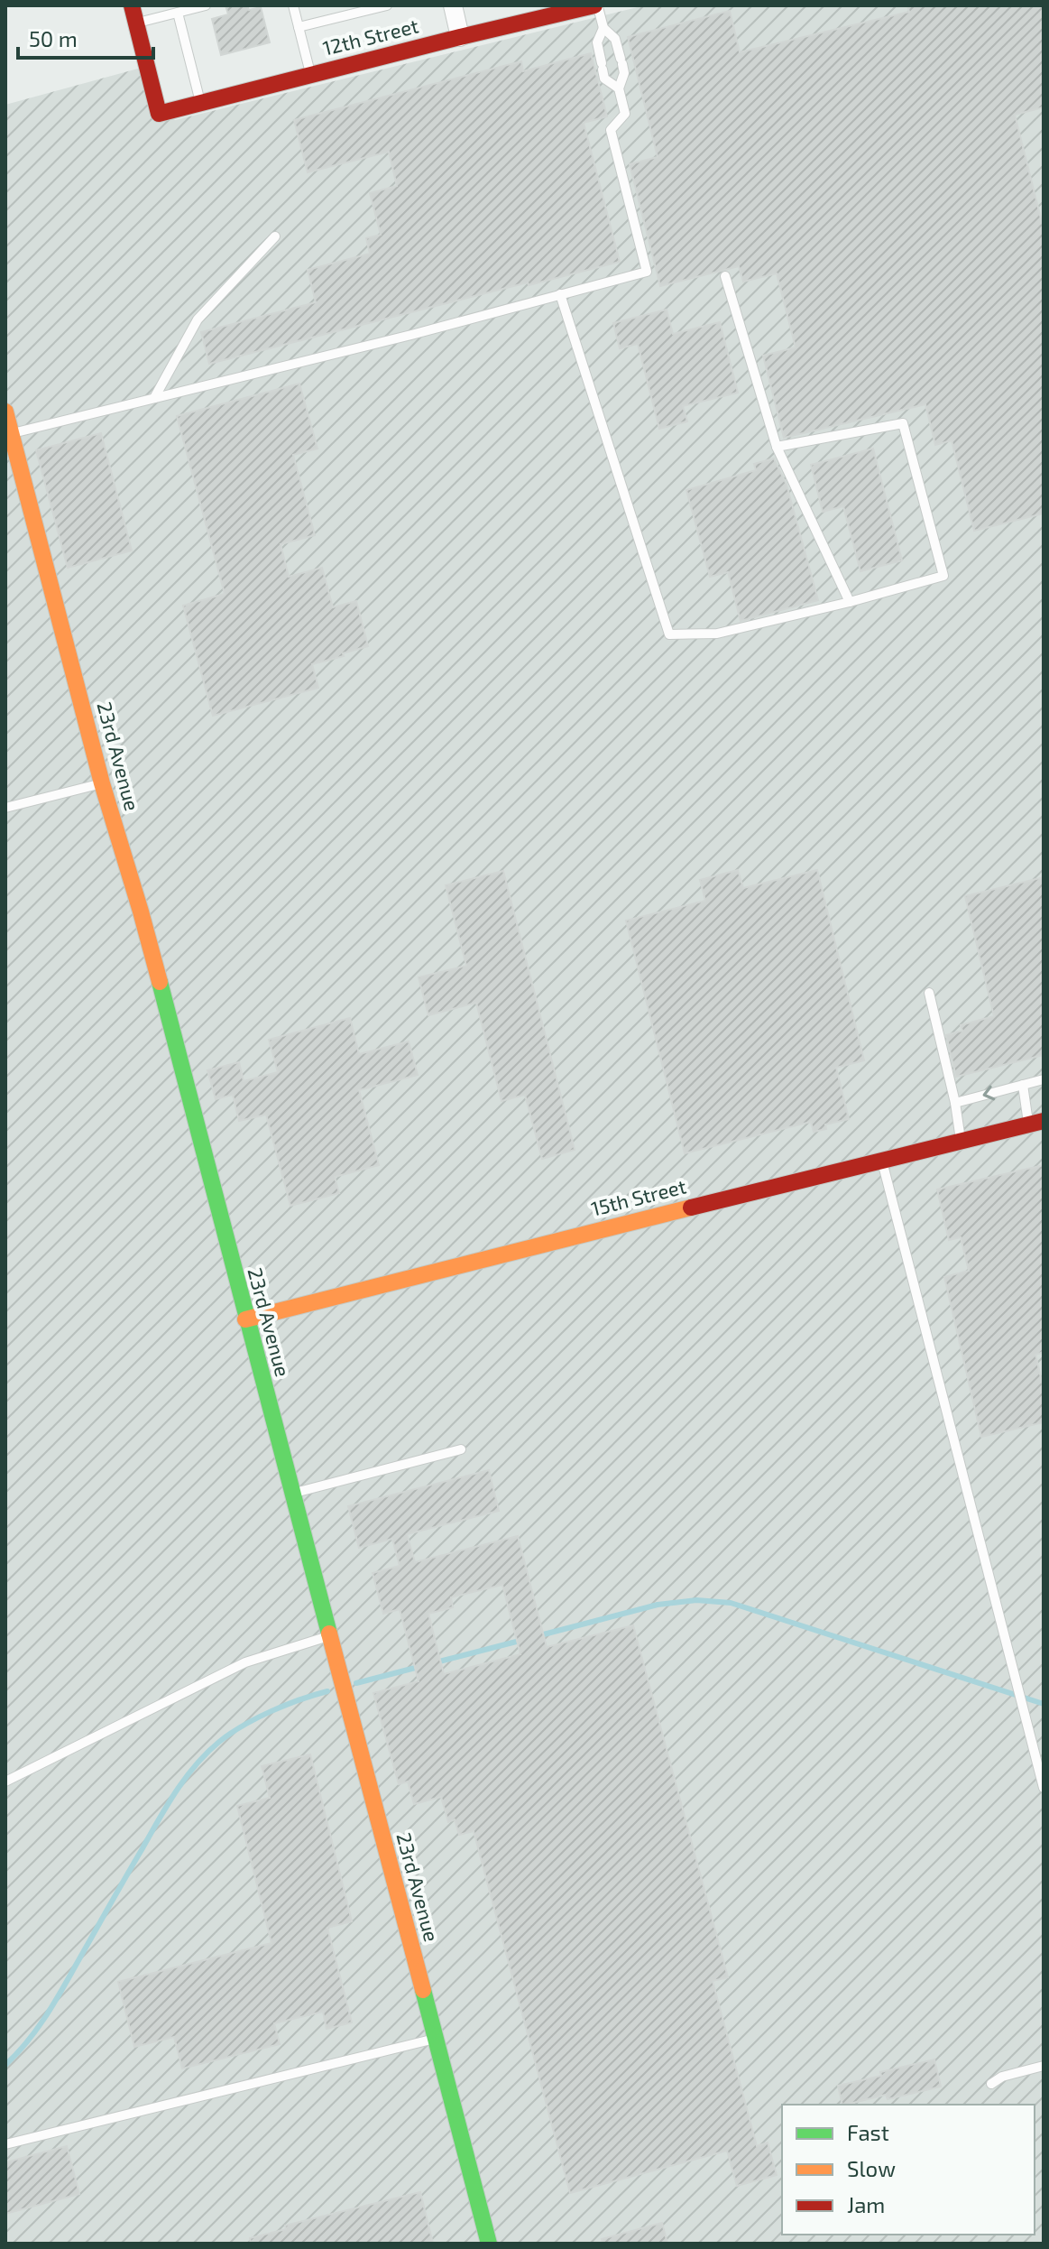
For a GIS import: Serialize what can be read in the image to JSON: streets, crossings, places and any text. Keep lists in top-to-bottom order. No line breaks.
{"streets":{"street":["12th Street","23rd Avenue","15th Street"]},"crossings":[["23rd Avenue","15th Street"]],"legend":["Fast","Slow","Jam"],"scale_bar":"50 m"}
